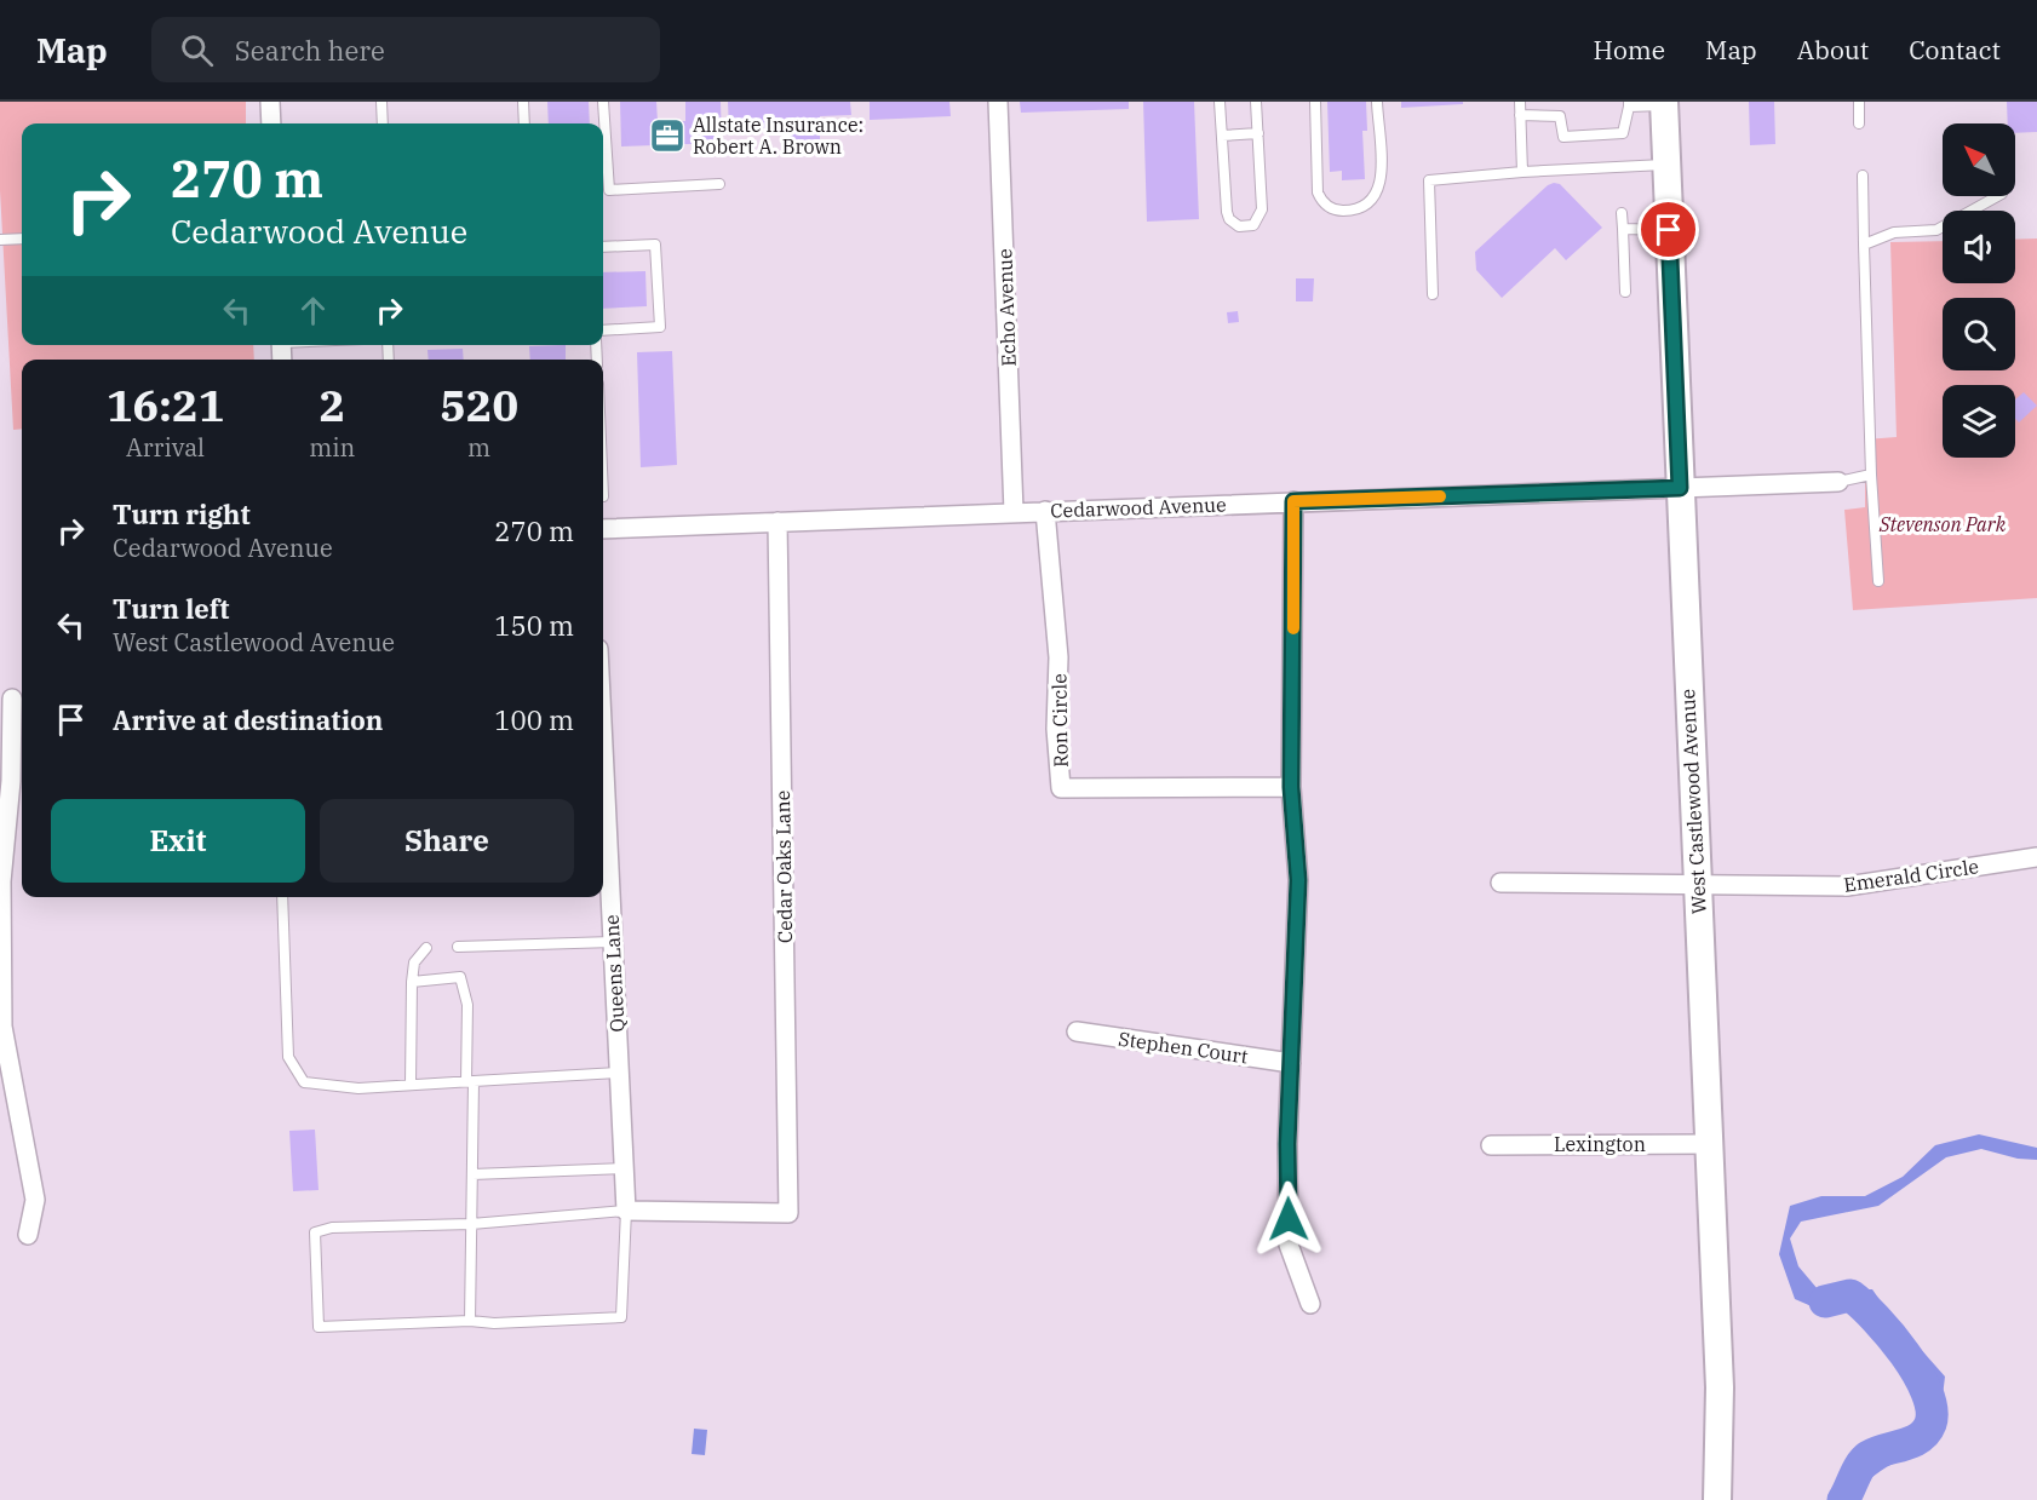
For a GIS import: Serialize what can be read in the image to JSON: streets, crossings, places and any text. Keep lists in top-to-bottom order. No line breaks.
{"streets":{"street":["Echo Avenue","Cedarwood Avenue","Ron Circle","West Castlewood Avenue","Cedar Oaks Lane","Emerald Circle","Queens Lane","Stephen Court","Lexington"]},"crossings":[["Echo Avenue","Cedarwood Avenue"],["Cedarwood Avenue","Ron Circle"],["Cedarwood Avenue","West Castlewood Avenue"],["Cedarwood Avenue","Cedar Oaks Lane"],["West Castlewood Avenue","Emerald Circle"],["West Castlewood Avenue","Lexington"],["Cedar Oaks Lane","Queens Lane"]],"parks":["Stevenson Park"],"places":{"office":["Allstate Insurance: Robert A. Brown"]},"north":"top left","page":{"header":"Map","search":"Search here","nav":["Home","Map","About","Contact"],"turn":["270 m","Cedarwood Avenue"],"eta":["16:21","Arrival","2","min","520","m"],"list":[{"name":"Turn right","note":"Cedarwood Avenue","value":"270 m"},{"name":"Turn left","note":"West Castlewood Avenue","value":"150 m"},{"name":"Arrive at destination","value":"100 m"}],"buttons":["Exit","Share"]}}
